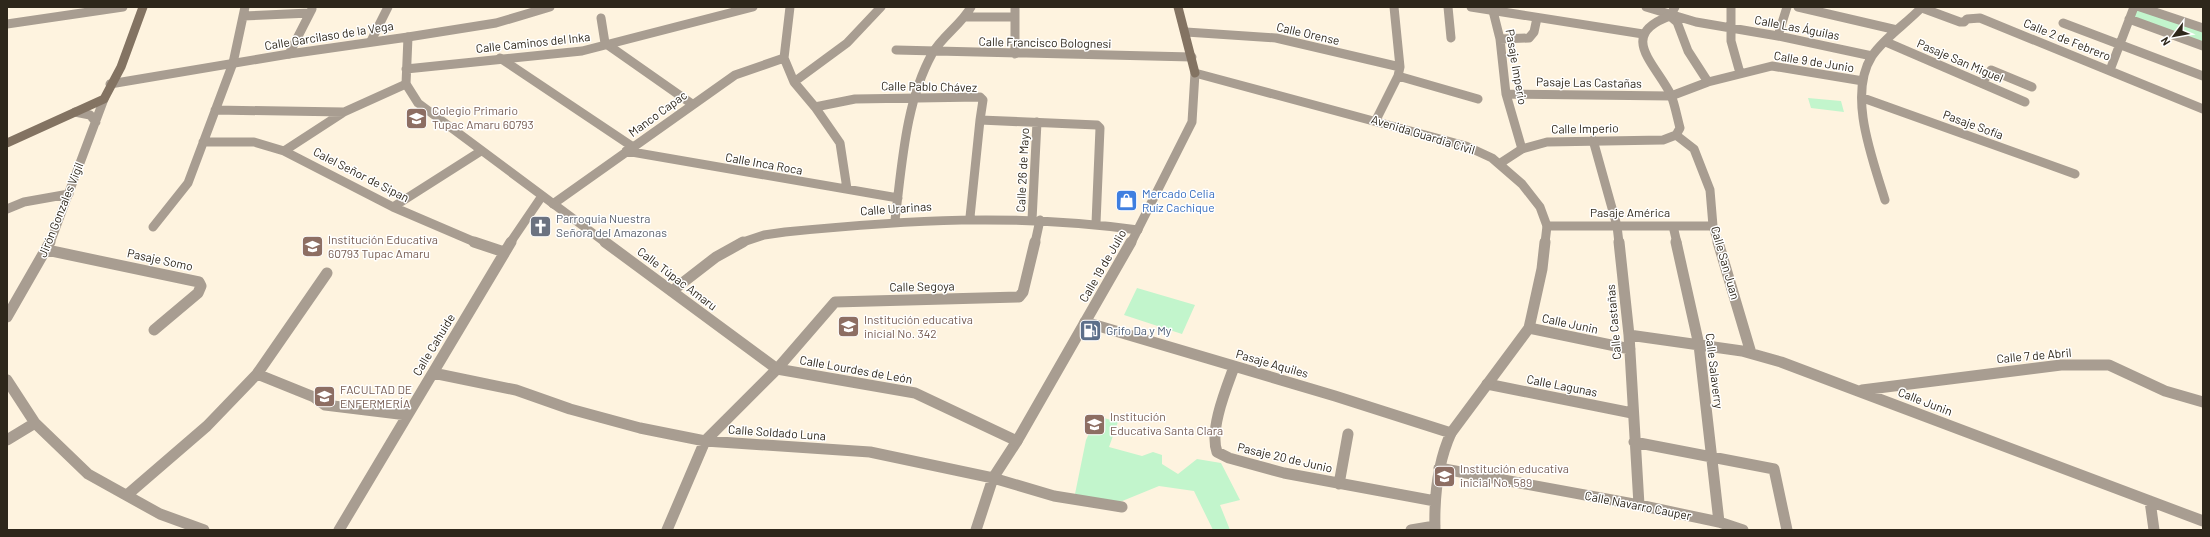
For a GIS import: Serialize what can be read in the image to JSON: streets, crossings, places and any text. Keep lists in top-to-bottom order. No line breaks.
{"streets":{"street":["Calle Las Águilas","Calle Orense","Calle Garcilaso de la Vega","Calle 2 de Febrero","Calle Caminos del Inka","Calle Francisco Bolognesi","Pasaje San Miguel","Calle 9 de Junio","Pasaje Imperio","Pasaje Las Castañas","Calle Pablo Chávez","Manco Capac","Pasaje Sofía","Calle Imperio","Avenida Guardia Civil","Calle Inca Roca","Calle 26 de Mayo","Calel Señor de Sipan","Calle Urarinas","Jirón Gonzales Vigil","Pasaje América","Pasaje Somo","Calle San Juan","Calle 19 de Julio","Calle Túpac Amaru","Calle Segoya","Calle Castañas","Calle Junin","Calle Cahuide","Calle 7 de Abril","Pasaje Aquiles","Calle Lourdes de León","Calle Salaverry","Calle Lagunas","Calle Soldado Luna","Pasaje 20 de Junio","Calle Navarro Cauper"]},"crossings":[["Calle Caminos del Inka","Calle Inca Roca"],["Calle 9 de Junio","Pasaje Las Castañas"],["Pasaje Imperio","Pasaje Las Castañas"],["Pasaje Imperio","Calle Imperio"],["Manco Capac","Calle Inca Roca"],["Manco Capac","Calle Túpac Amaru"],["Calle Imperio","Avenida Guardia Civil"],["Calle Imperio","Calle San Juan"],["Calle Imperio","Calle Castañas"],["Avenida Guardia Civil","Pasaje América"],["Avenida Guardia Civil","Calle 19 de Julio"],["Avenida Guardia Civil","Calle Junin"],["Avenida Guardia Civil","Pasaje Aquiles"],["Avenida Guardia Civil","Calle Lagunas"],["Avenida Guardia Civil","Pasaje 20 de Junio"],["Avenida Guardia Civil","Calle Navarro Cauper"],["Calle 26 de Mayo","Calle Urarinas"],["Calle 26 de Mayo","Calle Segoya"],["Calel Señor de Sipan","Calle Cahuide"],["Calle Urarinas","Calle 19 de Julio"],["Calle Urarinas","Calle Túpac Amaru"],["Calle Urarinas","Calle Segoya"],["Jirón Gonzales Vigil","Pasaje Somo"],["Pasaje América","Calle San Juan"],["Pasaje América","Calle Castañas"],["Pasaje América","Calle Salaverry"],["Calle San Juan","Calle Junin"],["Calle 19 de Julio","Pasaje Aquiles"],["Calle 19 de Julio","Calle Lourdes de León"],["Calle 19 de Julio","Calle Soldado Luna"],["Calle Túpac Amaru","Calle Segoya"],["Calle Túpac Amaru","Calle Cahuide"],["Calle Túpac Amaru","Calle Lourdes de León"],["Calle Segoya","Calle Lourdes de León"],["Calle Castañas","Calle Junin"],["Calle Castañas","Calle Lagunas"],["Calle Castañas","Calle Navarro Cauper"],["Calle Junin","Calle 7 de Abril"],["Calle Junin","Calle Salaverry"],["Calle Cahuide","Calle Soldado Luna"],["Pasaje Aquiles","Pasaje 20 de Junio"],["Calle Salaverry","Calle Navarro Cauper"]],"places":{"school or university":["Colegio Primario Tupac Amaru 60793","Institución Educativa 60793 Tupac Amaru","Institución educativa inicial No. 342","FACULTAD DE ENFERMERÍA","Institución Educativa Santa Clara","Institución educativa inicial No. 589"],"shop":["Mercado Celia Ruíz Cachique"],"church":["Parroquia Nuestra Señora del Amazonas"],"fuel station":["Grifo Da y My"]},"north":"bottom left"}
